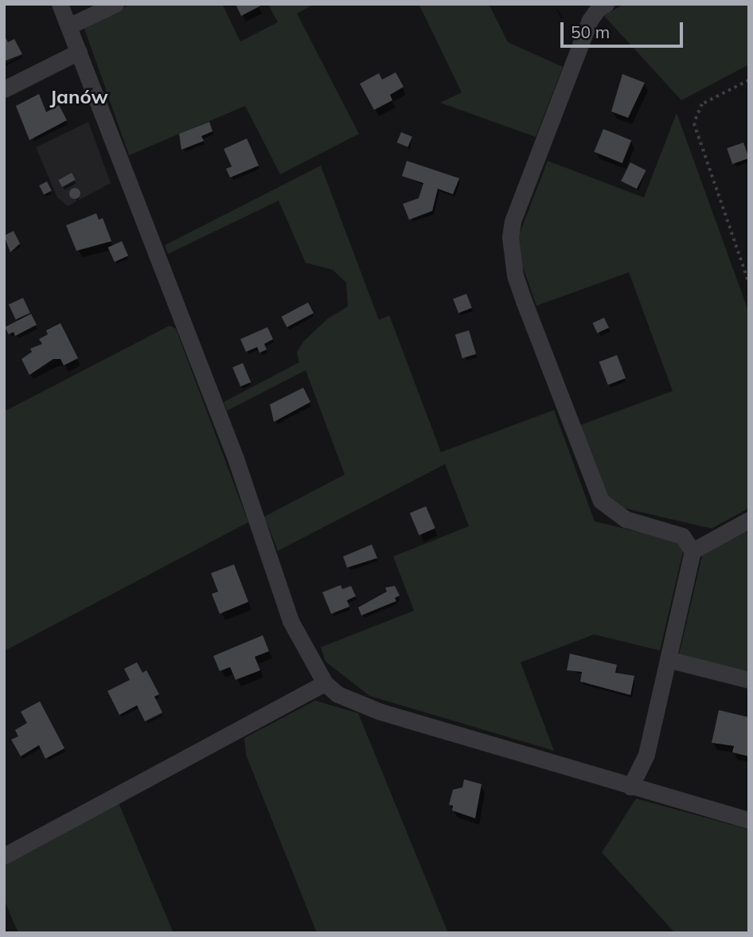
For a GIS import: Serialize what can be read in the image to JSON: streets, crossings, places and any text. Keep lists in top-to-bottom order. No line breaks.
{"districts":["Janów"],"scale_bar":"50 m"}
